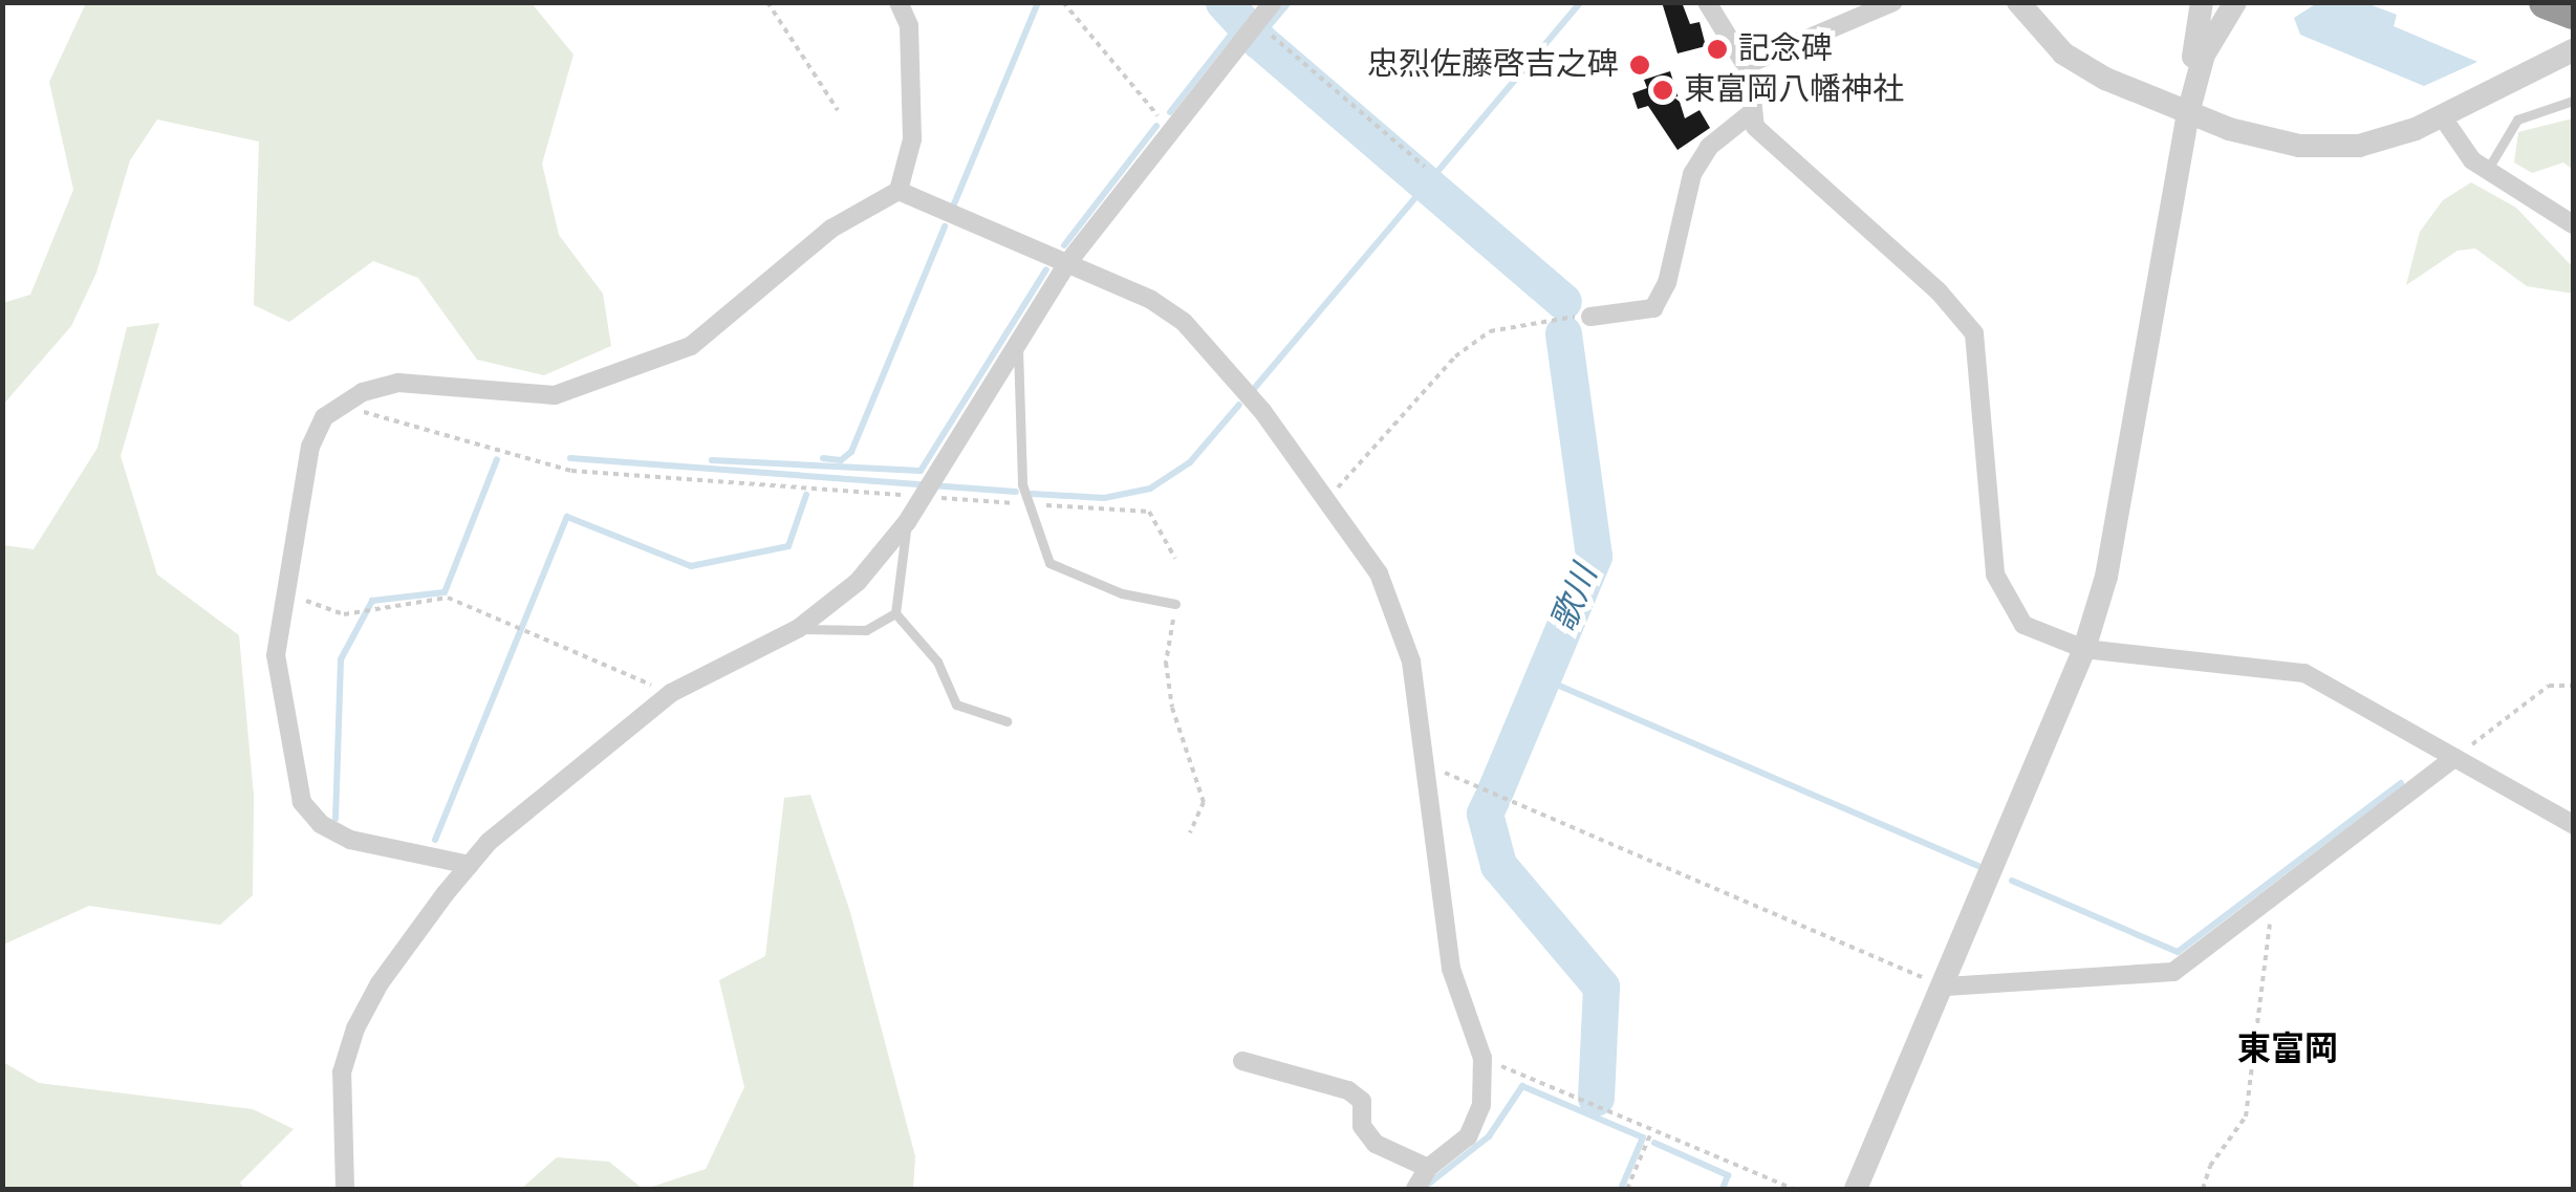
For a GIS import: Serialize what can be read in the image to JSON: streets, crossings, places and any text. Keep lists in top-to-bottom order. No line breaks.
{"districts":["東富岡"],"water":["歌川"],"places":["記念碑","忠烈佐藤啓吉之碑","東富岡八幡神社"]}
